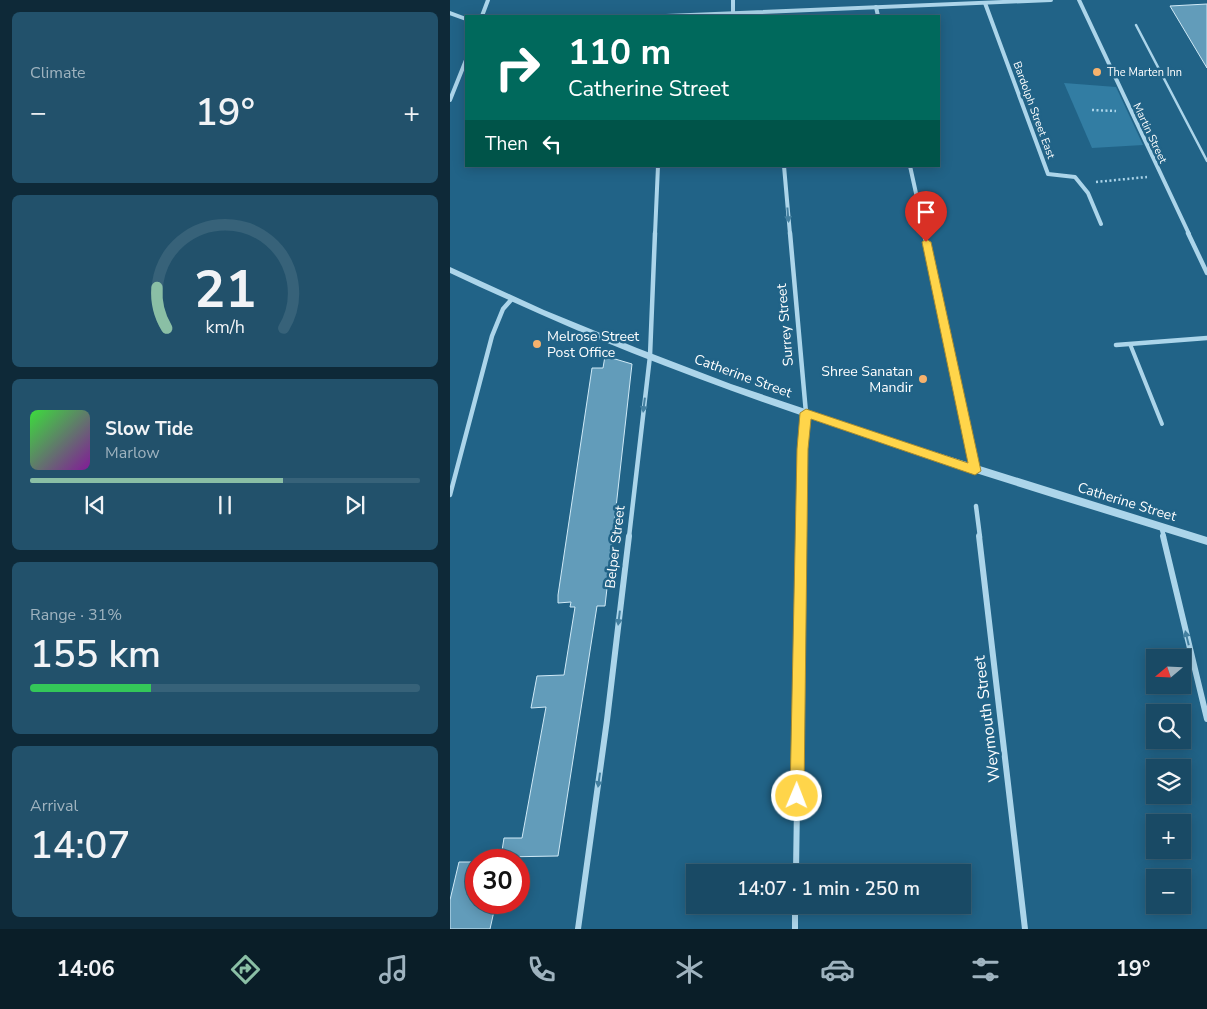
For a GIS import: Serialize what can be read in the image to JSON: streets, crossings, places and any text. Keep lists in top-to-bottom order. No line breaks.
{"streets":{"street":["Bardolph Street East","Martin Street","Surrey Street","Catherine Street","Belper Street","Weymouth Street"]},"crossings":[["Surrey Street","Catherine Street"],["Catherine Street","Belper Street"]],"one_way":["Surrey Street","Belper Street"],"places":["The Marten Inn","Melrose Street Post Office","Shree Sanatan Mandir"],"north":"left","page":{"tile":["Climate",["Range · 31%","155 km"],["Arrival","14:07"]],"turn":["110 m","Catherine Street"],"heat":["−","19°","+"],"then":"Then","song":["Slow Tide","Marlow"],"map_buttons":["+","−"],"limit":"30","trip":"14:07 · 1 min · 250 m","tabs":["14:06","19°"],"gauge":["21","km/h"]}}
